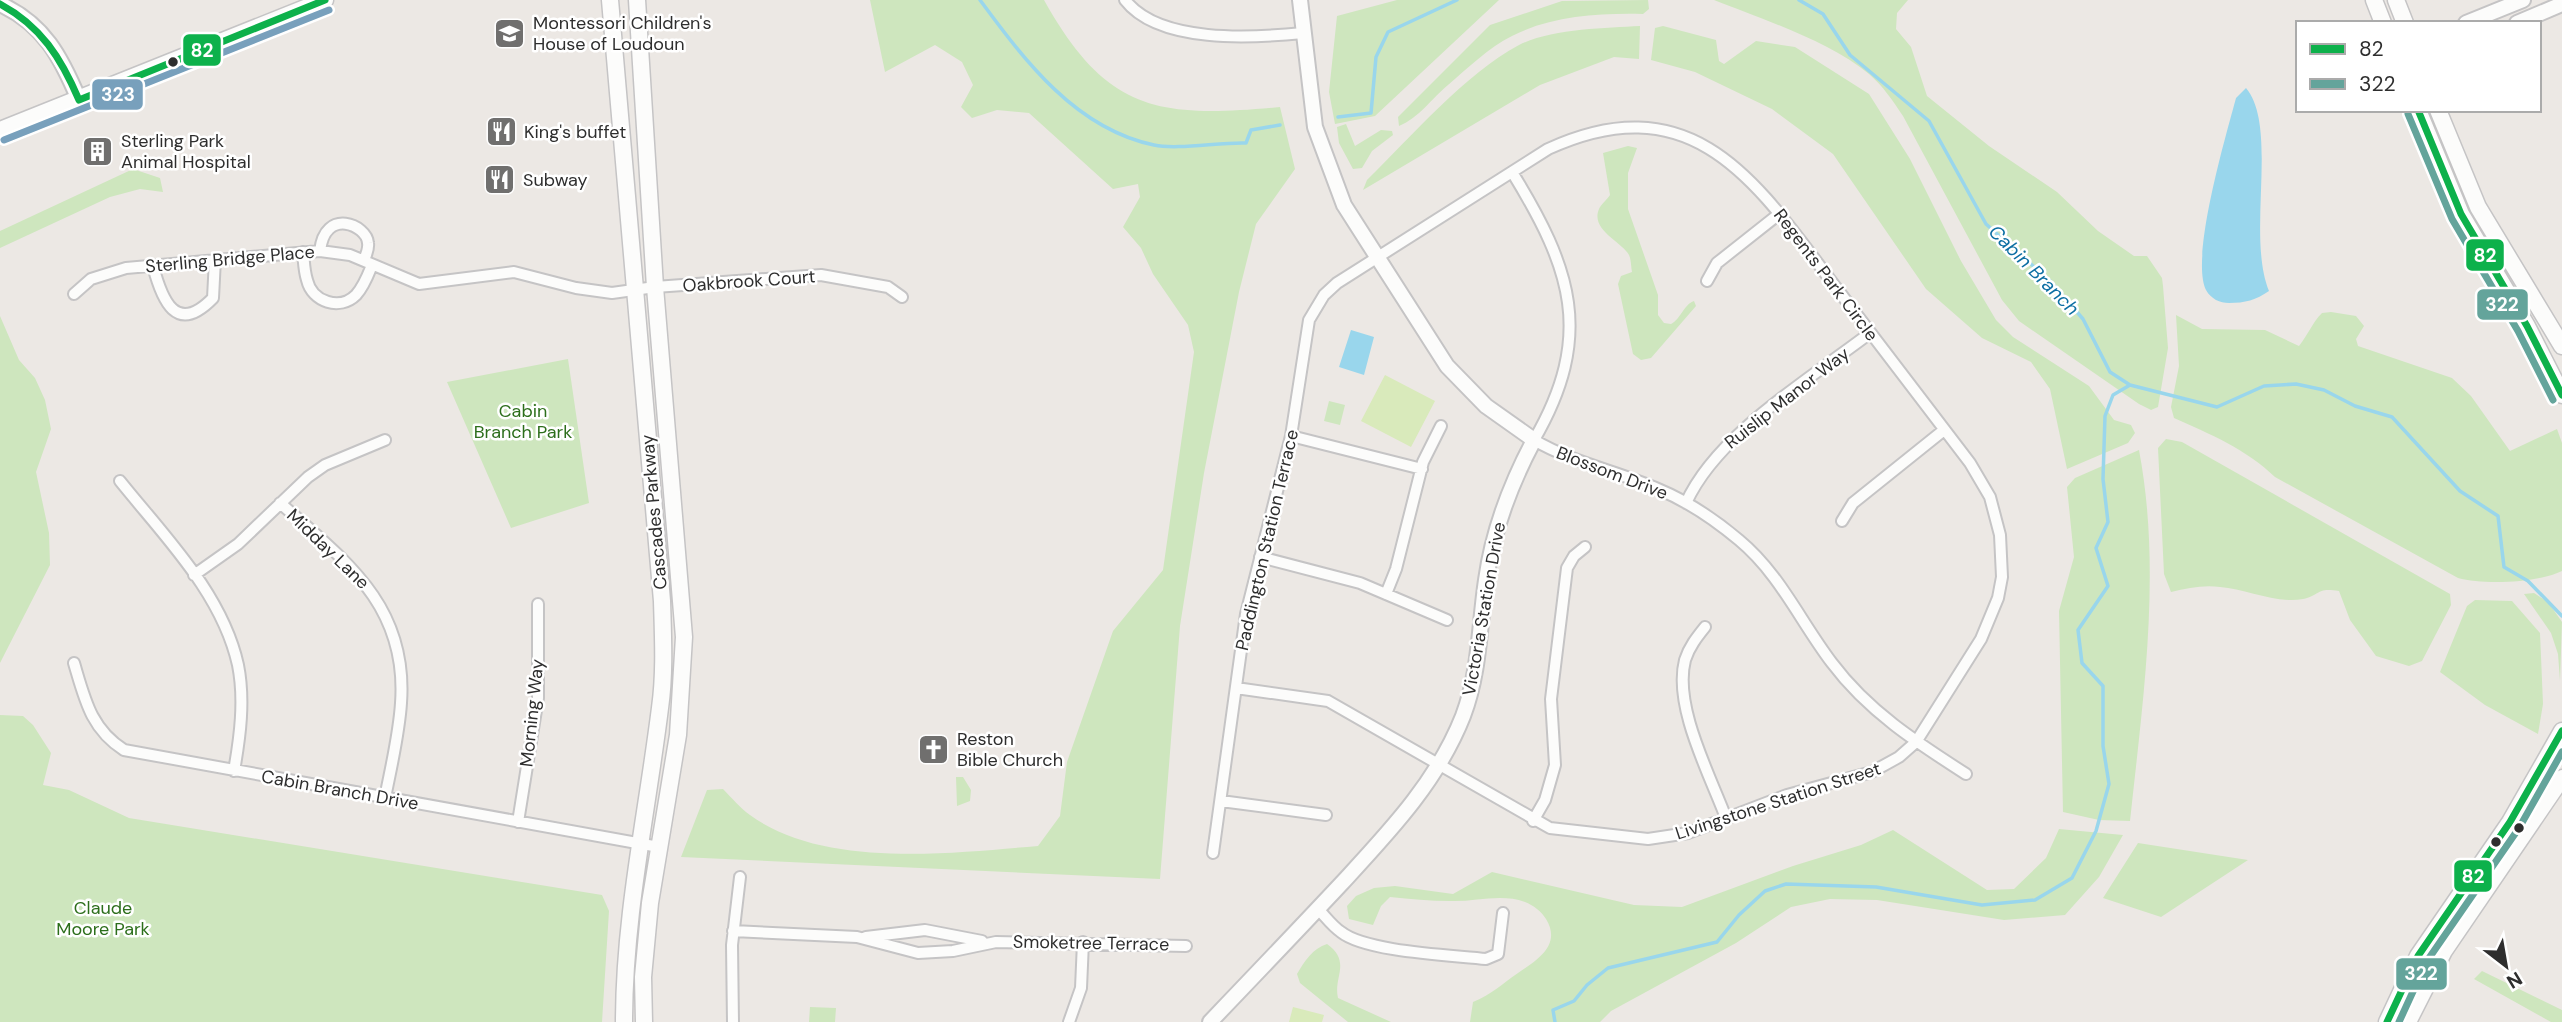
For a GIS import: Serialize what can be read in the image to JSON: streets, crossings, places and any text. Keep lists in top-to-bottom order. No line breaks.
{"streets":{"main road":["Cascades Parkway"],"street":["Sterling Bridge Place","Regents Park Circle","Oakbrook Court","Ruislip Manor Way","Blossom Drive","Paddington Station Terrace","Midday Lane","Victoria Station Drive","Morning Way","Cabin Branch Drive","Livingstone Station Street","Smoketree Terrace"]},"crossings":[["Sterling Bridge Place","Oakbrook Court"],["Sterling Bridge Place","Cascades Parkway"],["Regents Park Circle","Ruislip Manor Way"],["Regents Park Circle","Blossom Drive"],["Regents Park Circle","Paddington Station Terrace"],["Regents Park Circle","Victoria Station Drive"],["Regents Park Circle","Livingstone Station Street"],["Oakbrook Court","Cascades Parkway"],["Ruislip Manor Way","Blossom Drive"],["Blossom Drive","Paddington Station Terrace"],["Blossom Drive","Victoria Station Drive"],["Blossom Drive","Livingstone Station Street"],["Cascades Parkway","Cabin Branch Drive"],["Paddington Station Terrace","Livingstone Station Street"],["Midday Lane","Cabin Branch Drive"],["Victoria Station Drive","Livingstone Station Street"],["Morning Way","Cabin Branch Drive"]],"water":["Cabin Branch"],"parks":["Cabin Branch Park","Claude Moore Park"],"places":{"school or university":["Montessori Children's House of Loudoun"],"restaurant":["King's buffet","Subway"],"building":["Sterling Park Animal Hospital"],"church":["Reston Bible Church"]},"lines":["transit line 82","transit line 323","transit line 322"],"legend":["82","322"],"north":"bottom right"}
